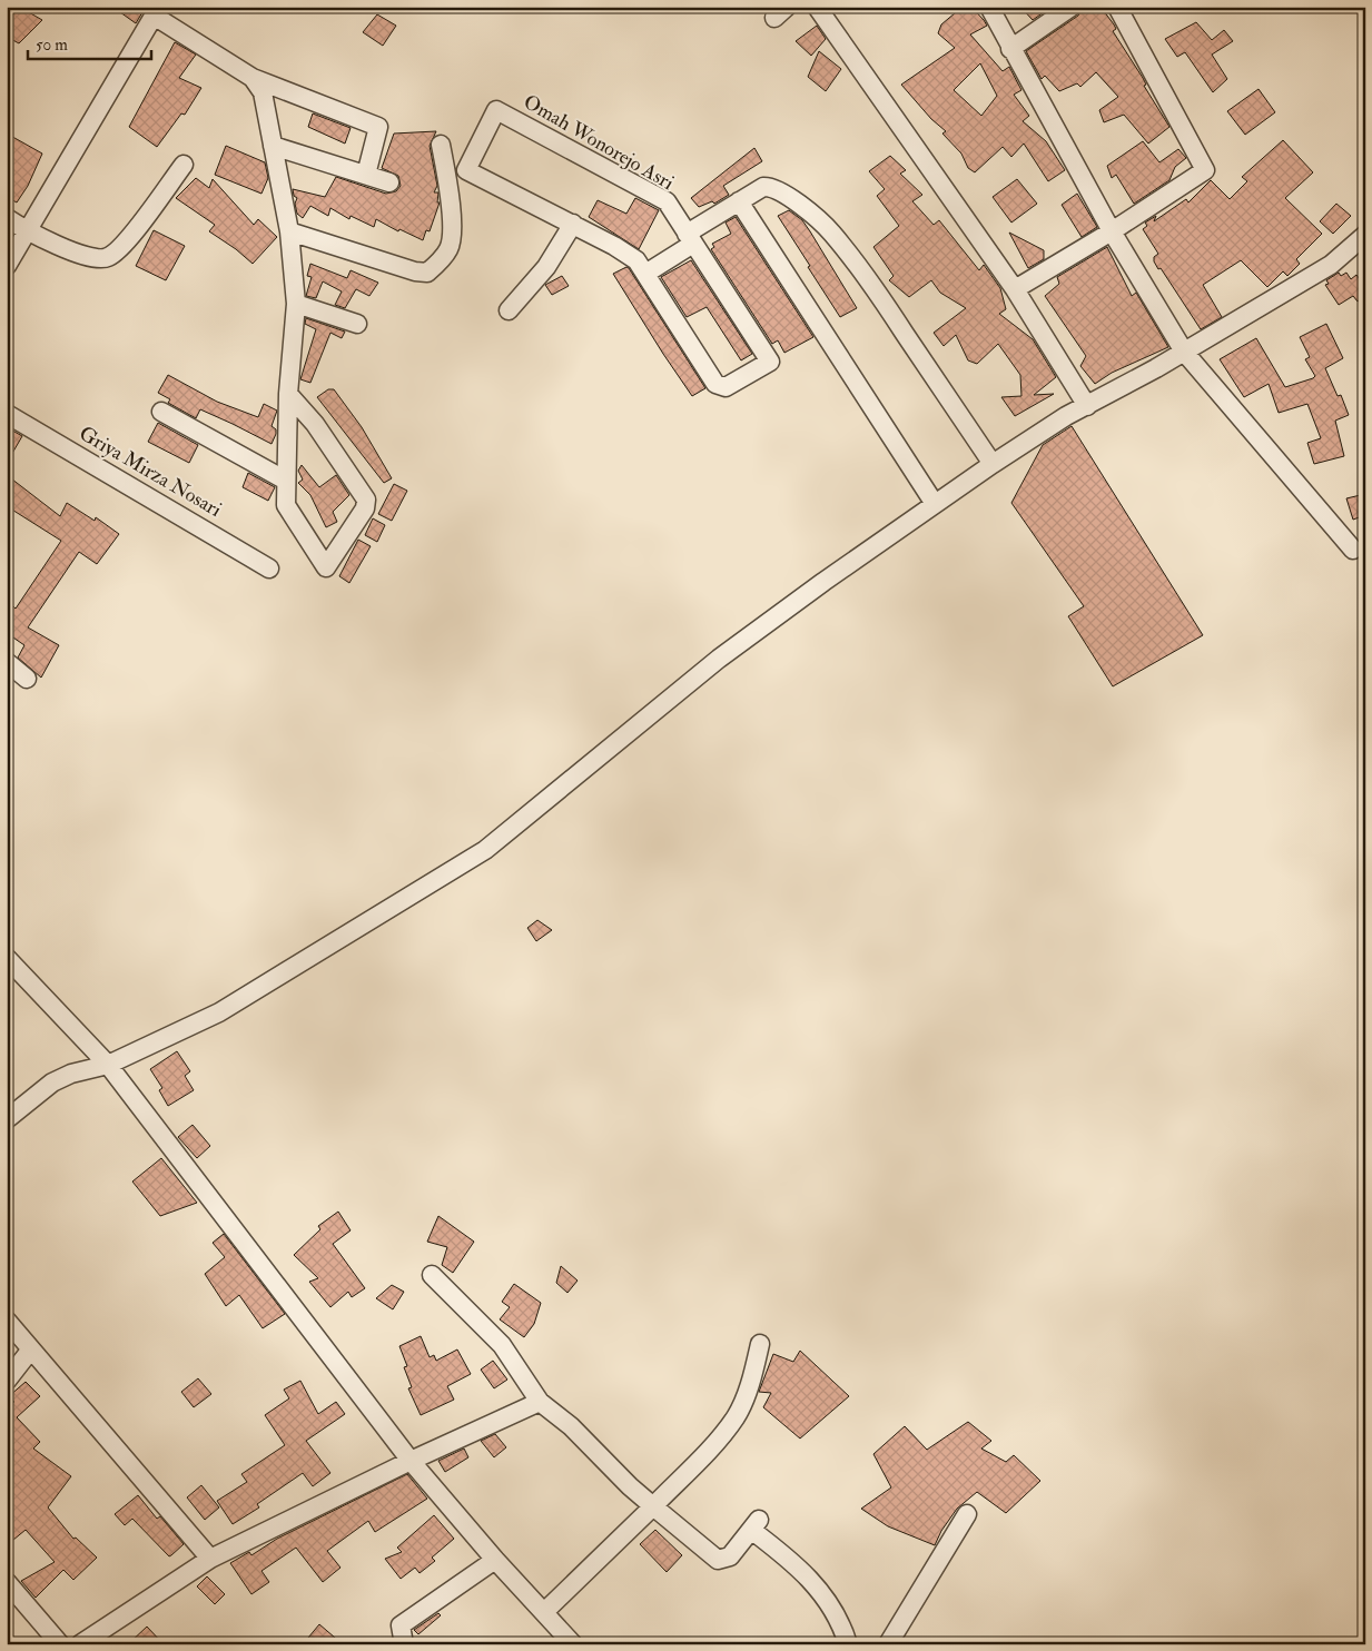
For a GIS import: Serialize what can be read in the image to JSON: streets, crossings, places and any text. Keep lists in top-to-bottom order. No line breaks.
{"streets":{"street":["Omah Wonorejo Asri","Griya Mirza Nosari"]},"scale_bar":"50 m"}
